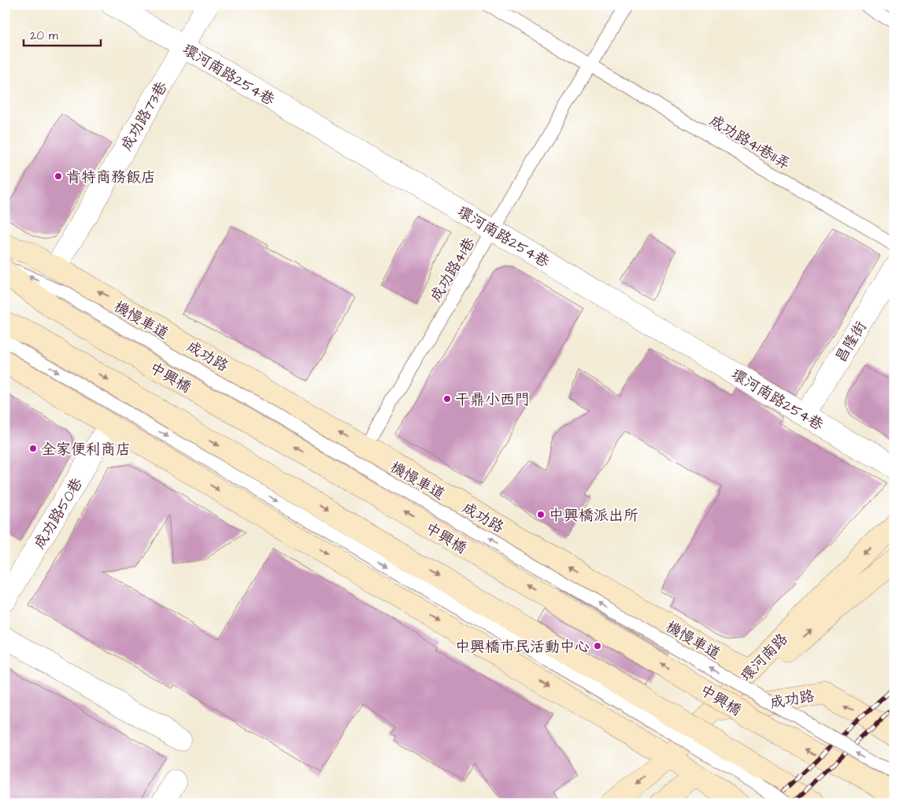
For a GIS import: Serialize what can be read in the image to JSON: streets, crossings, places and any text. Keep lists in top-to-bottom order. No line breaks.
{"streets":{"street":["環河南路254巷","成功路73巷","昌隆街","成功路","中興橋","成功路50巷","環河南路"],"lane":["成功路41巷11弄","成功路41巷","機慢車道"]},"crossings":[["環河南路254巷","成功路73巷"],["環河南路254巷","成功路41巷"],["環河南路254巷","昌隆街"],["成功路73巷","成功路"],["成功路41巷11弄","成功路41巷"],["成功路41巷","成功路"],["機慢車道","中興橋"],["成功路","環河南路"]],"places":["肯特商務飯店","干鼎小西門","全家便利商店","中興橋派出所","中興橋市民活動中心"],"scale_bar":"20 m"}
